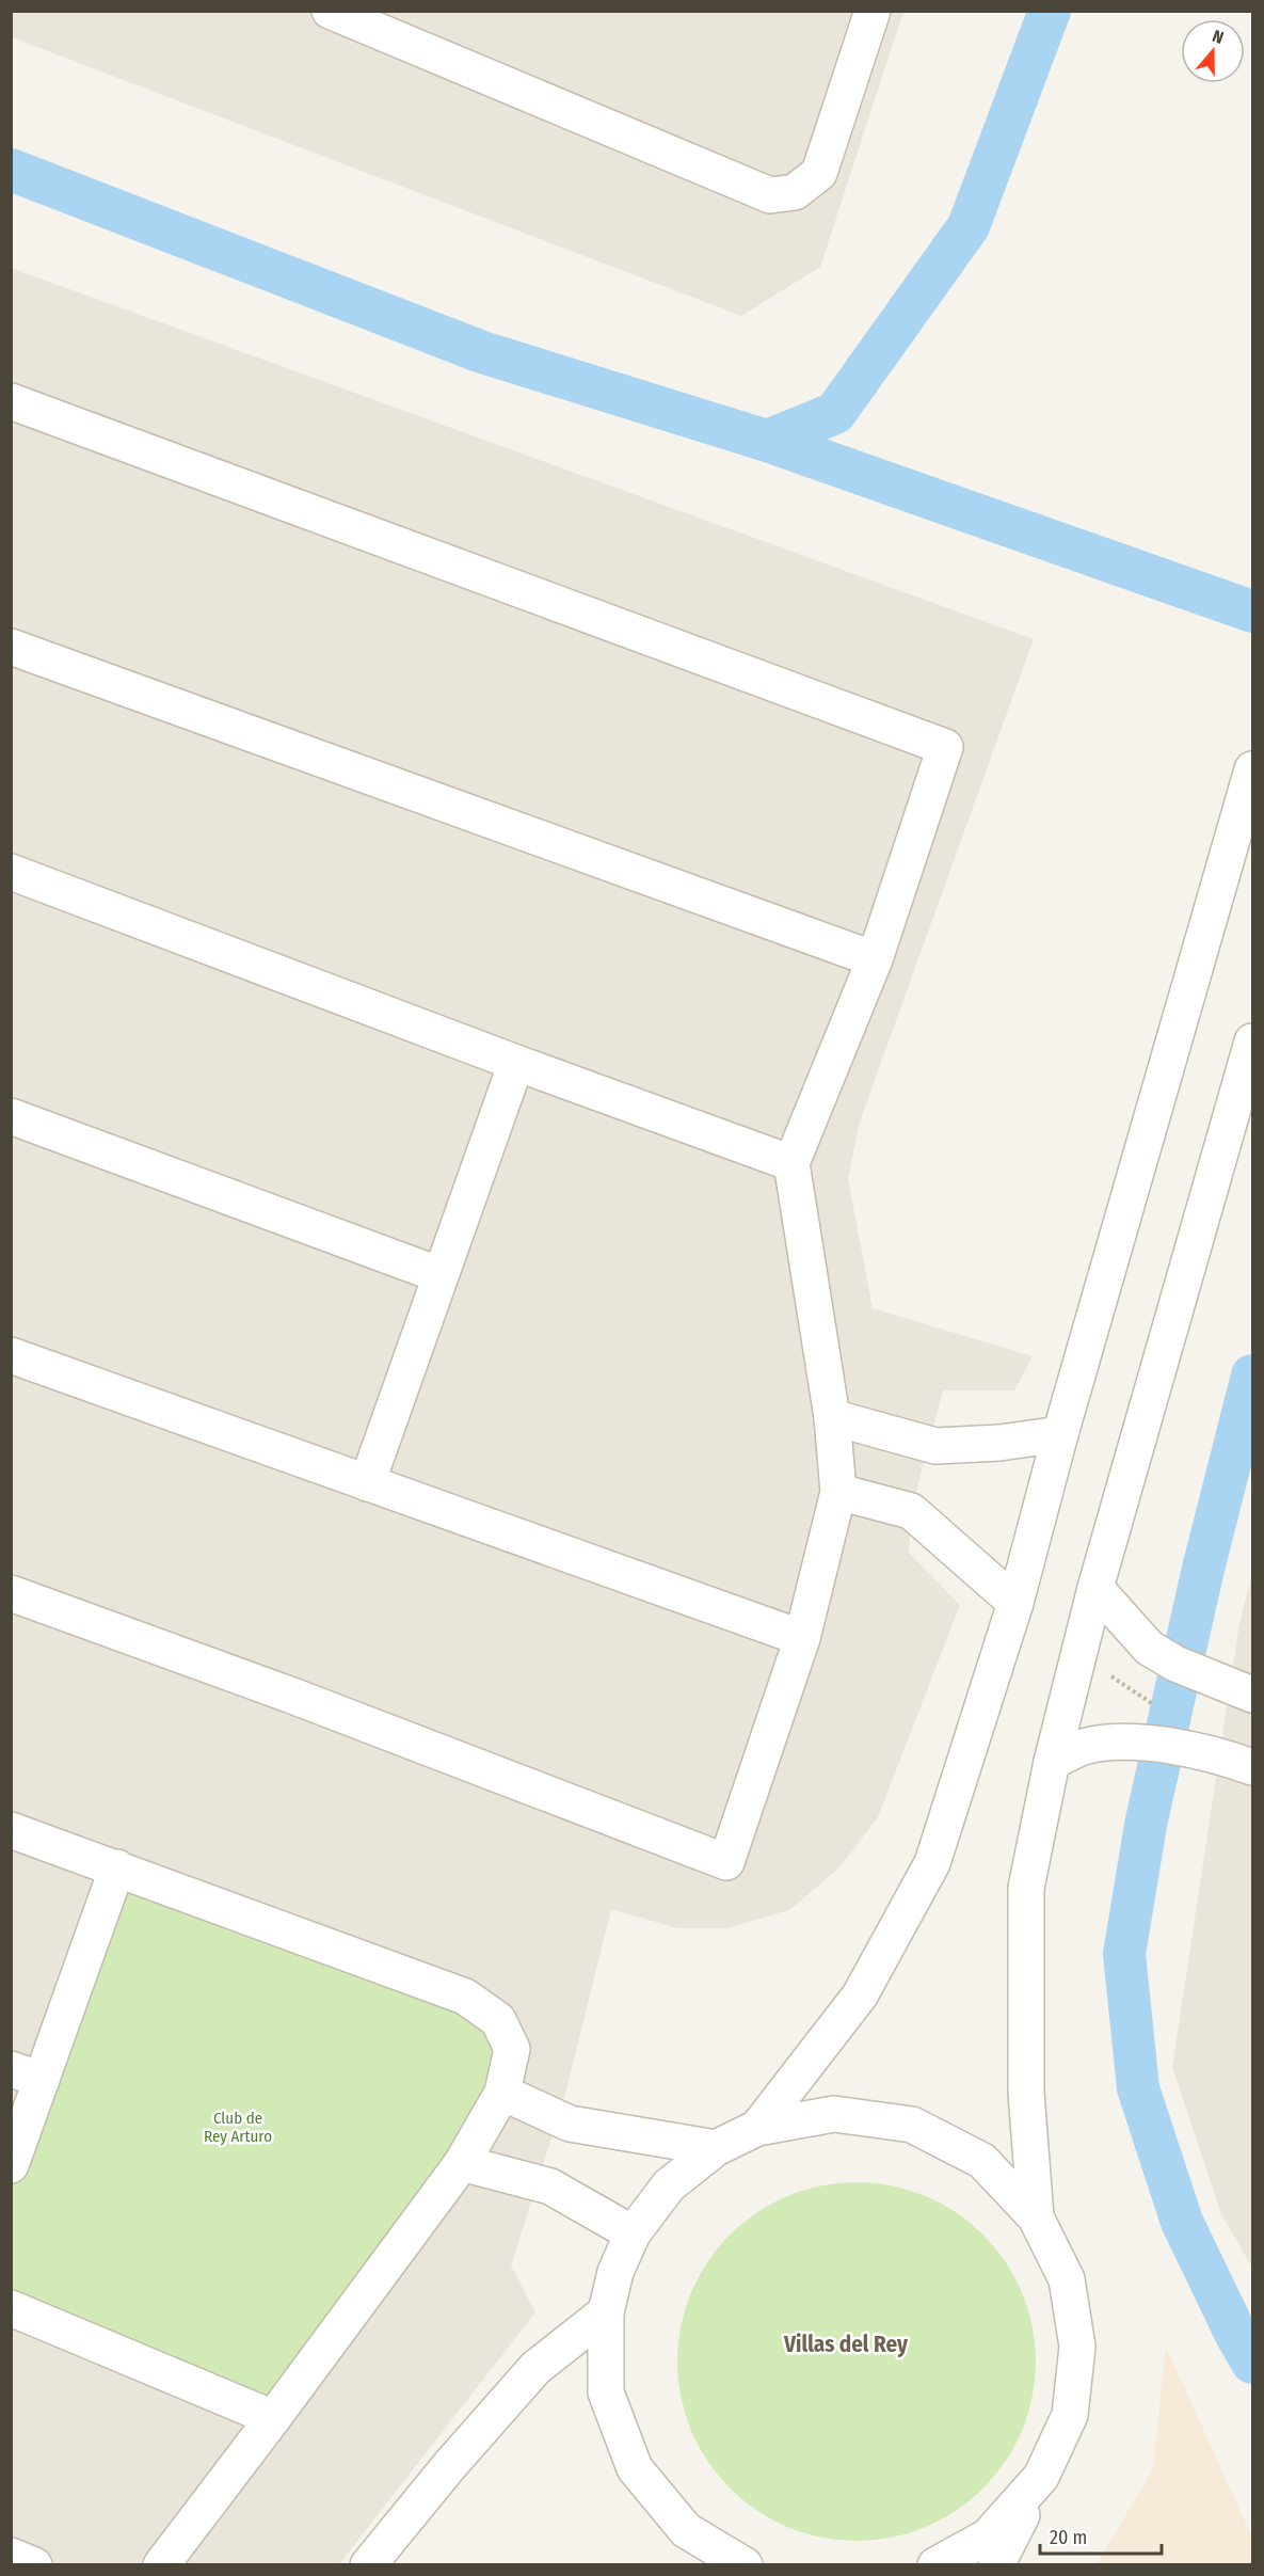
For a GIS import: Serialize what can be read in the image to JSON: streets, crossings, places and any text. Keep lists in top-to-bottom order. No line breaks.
{"districts":["Villas del Rey"],"parks":["Club de Rey Arturo"],"scale_bar":"20 m","north":"top"}
